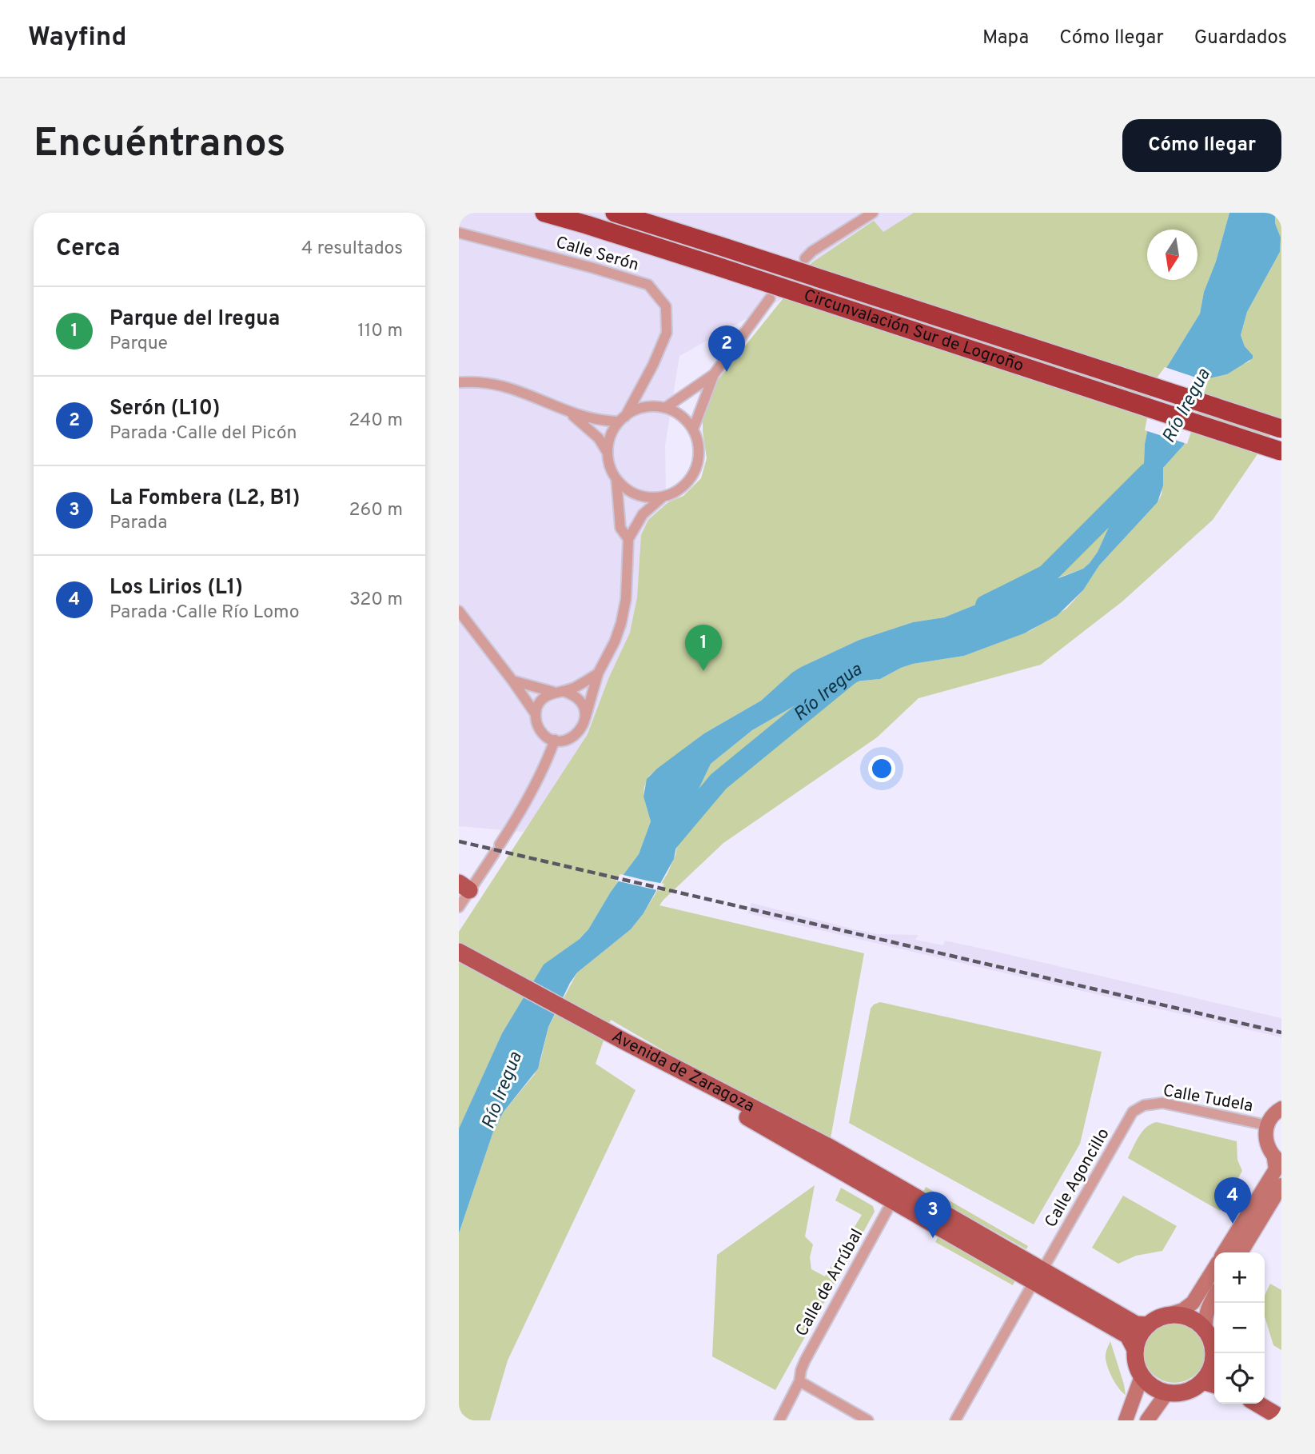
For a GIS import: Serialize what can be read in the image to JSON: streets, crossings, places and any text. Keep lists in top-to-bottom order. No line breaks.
{"streets":{"highway":["Circunvalación Sur de Logroño"],"main road":["Avenida de Zaragoza"],"street":["Calle Serón","Calle Tudela","Calle Agoncillo","Calle de Arrúbal"]},"crossings":[["Avenida de Zaragoza","Calle Agoncillo"],["Avenida de Zaragoza","Calle de Arrúbal"],["Calle Tudela","Calle Agoncillo"]],"water":["Río Iregua"],"north":"bottom","page":{"header":"Wayfind","nav":["Mapa","Cómo llegar","Guardados"],"buttons":"Cómo llegar","title":"Encuéntranos","heading":["Cerca","4 resultados"],"list":[{"mark":"1","name":"Parque del Iregua","note":"Parque","value":"110 m"},{"mark":"2","name":"Serón (L10)","note":"Parada · Calle del Picón","value":"240 m"},{"mark":"3","name":"La Fombera (L2, B1)","note":"Parada","value":"260 m"},{"mark":"4","name":"Los Lirios (L1)","note":"Parada · Calle Río Lomo","value":"320 m"}],"pins":["2","1","4","3"],"map_buttons":["+","−"]}}
